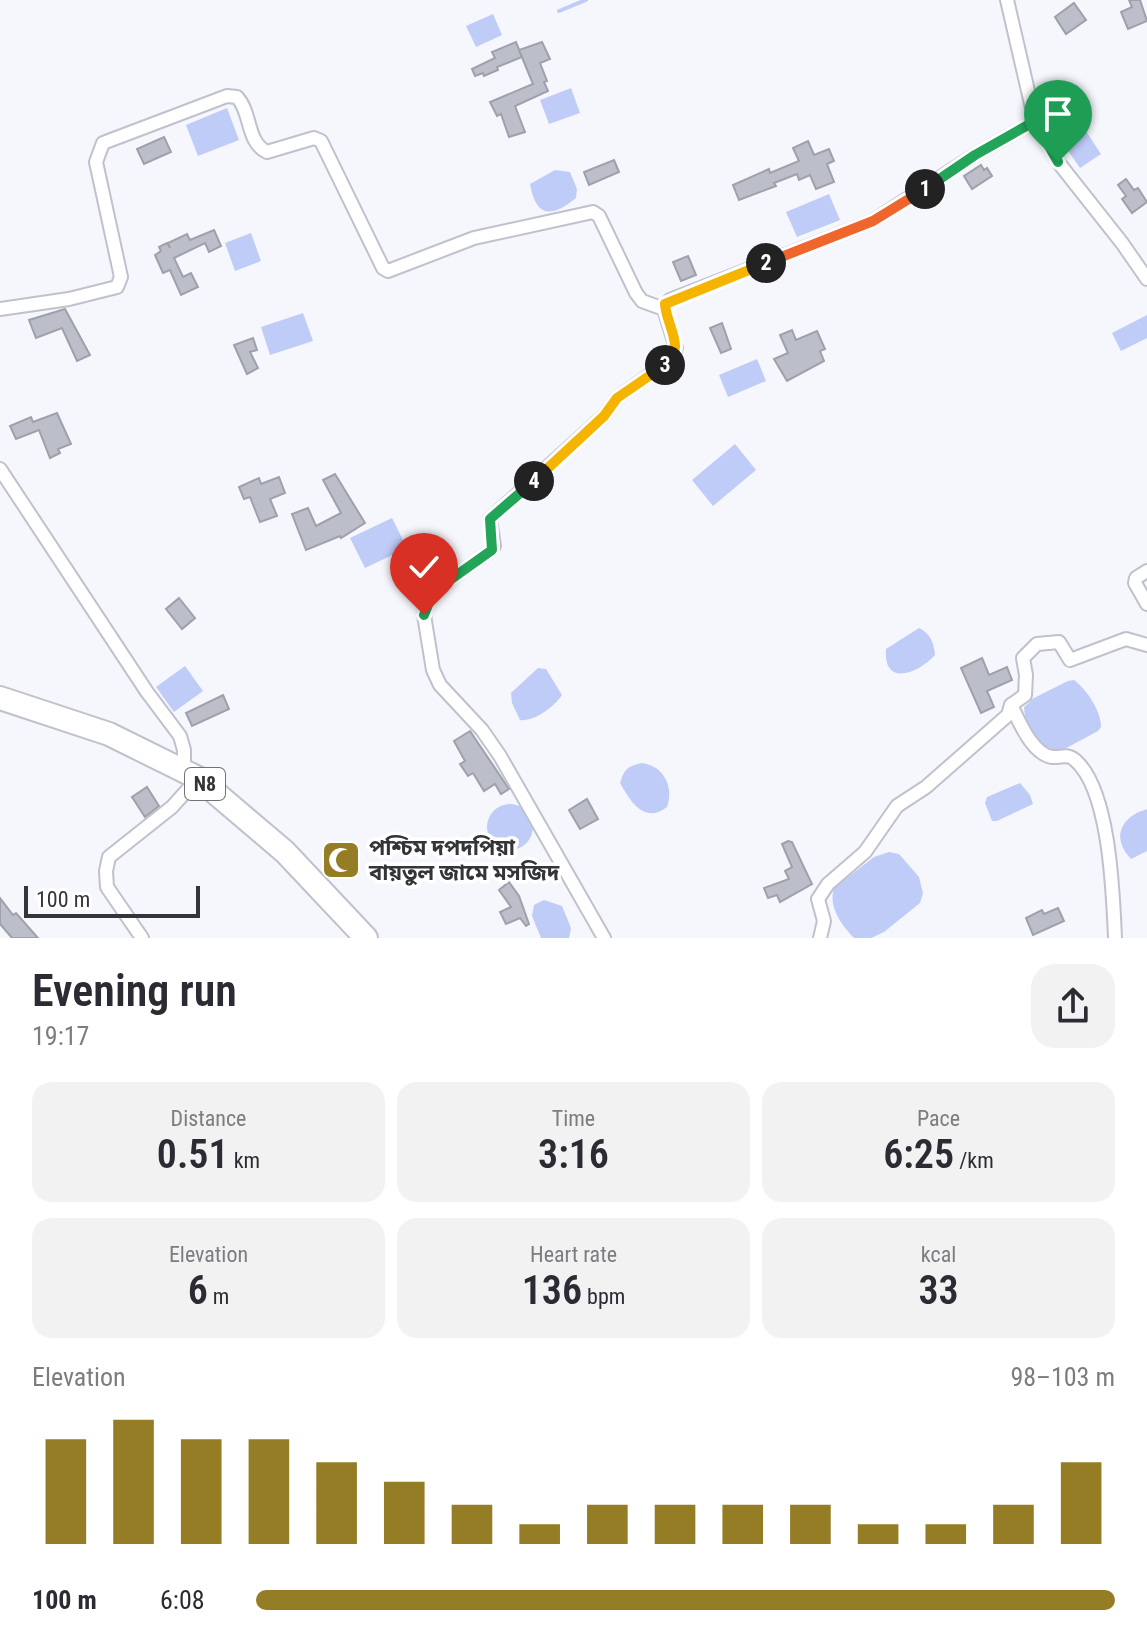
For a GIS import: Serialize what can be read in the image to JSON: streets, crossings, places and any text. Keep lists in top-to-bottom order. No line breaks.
{"streets":{"highway":["N8"]},"places":{"mosque":["পশ্চিম দপদপিয়া বায়তুল জামে মসজিদ"]},"scale_bar":"100 m","page":{"pins":["1","2","3","4"],"scale":"100 m","heading":["Evening run","19:17"],"stats":[["Distance","0.51 km"],["Time","3:16"],["Pace","6:25 /km"],["Elevation","6 m"],["Heart rate","136 bpm"],["kcal","33"]],"chart":["Elevation","98–103 m"],"list":[{"name":"100 m","note":"6:08"}]}}
